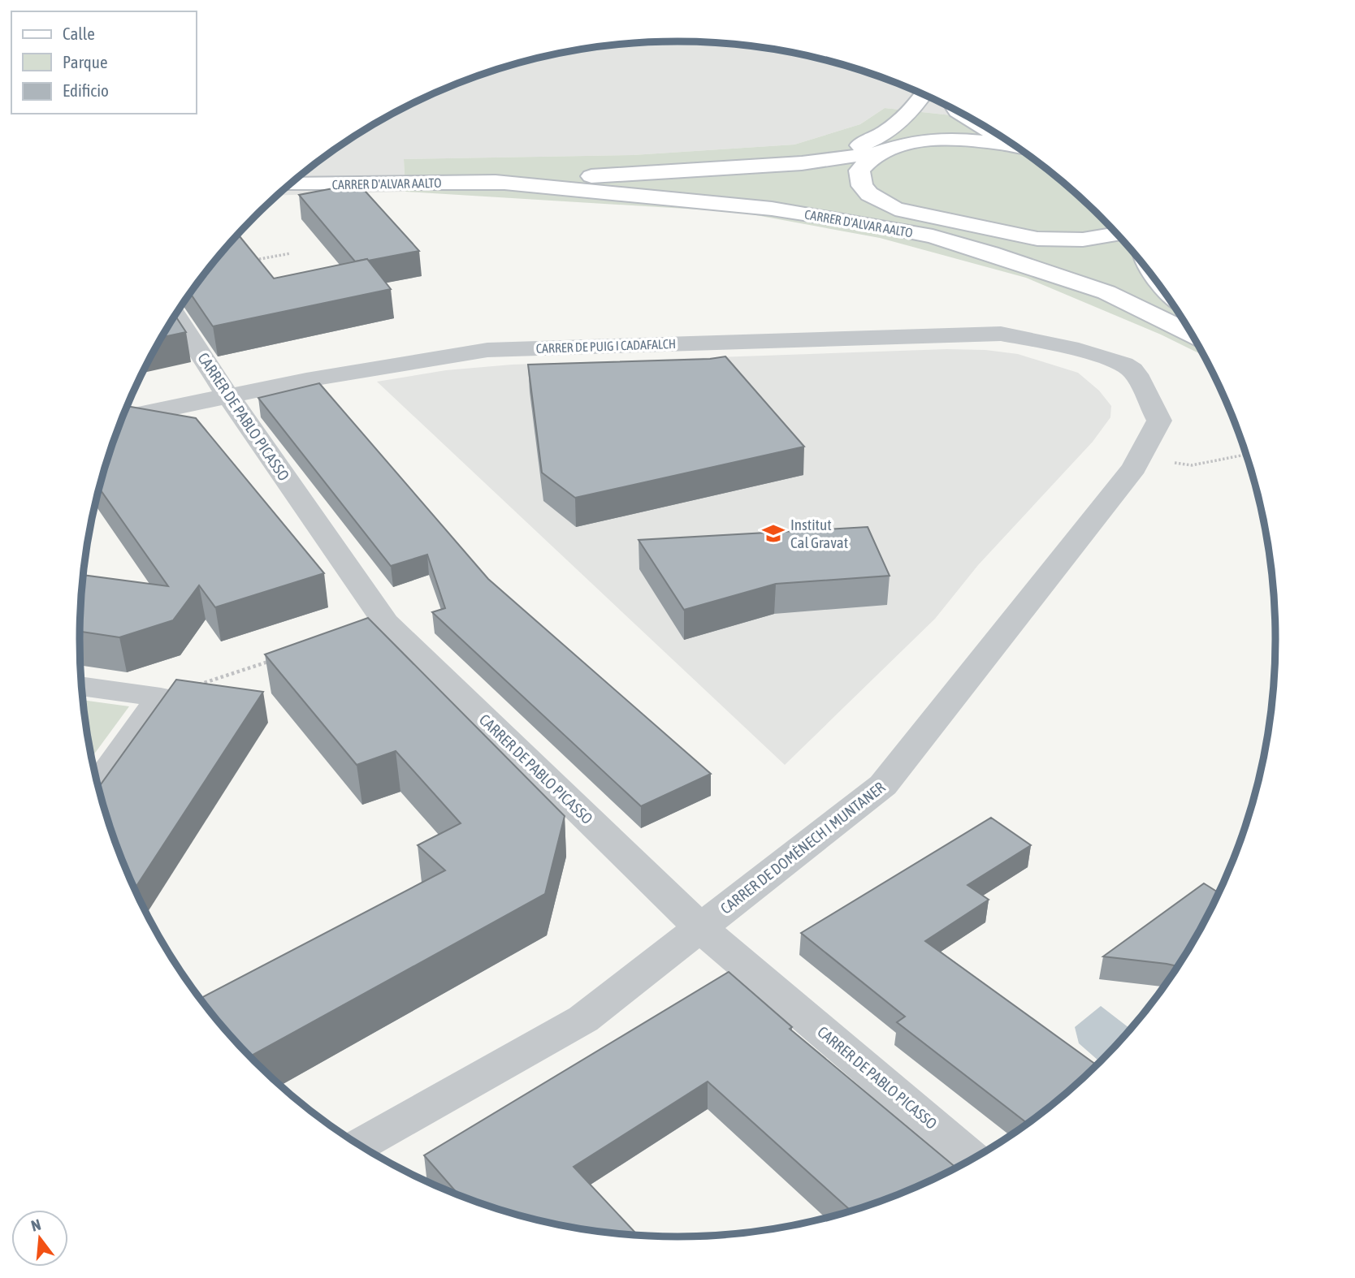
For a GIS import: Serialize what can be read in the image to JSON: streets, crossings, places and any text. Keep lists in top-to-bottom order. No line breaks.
{"streets":{"street":["CARRER D'ALVAR AALTO","CARRER DE PUIG I CADAFALCH","CARRER DE PABLO PICASSO","CARRER DE DOMÈNECH I MUNTANER"]},"crossings":[["CARRER DE PUIG I CADAFALCH","CARRER DE PABLO PICASSO"],["CARRER DE PUIG I CADAFALCH","CARRER DE DOMÈNECH I MUNTANER"],["CARRER DE PABLO PICASSO","CARRER DE DOMÈNECH I MUNTANER"]],"places":{"school or university":["Institut Cal Gravat"]},"legend":["Calle","Parque","Edificio"],"north":"top"}
